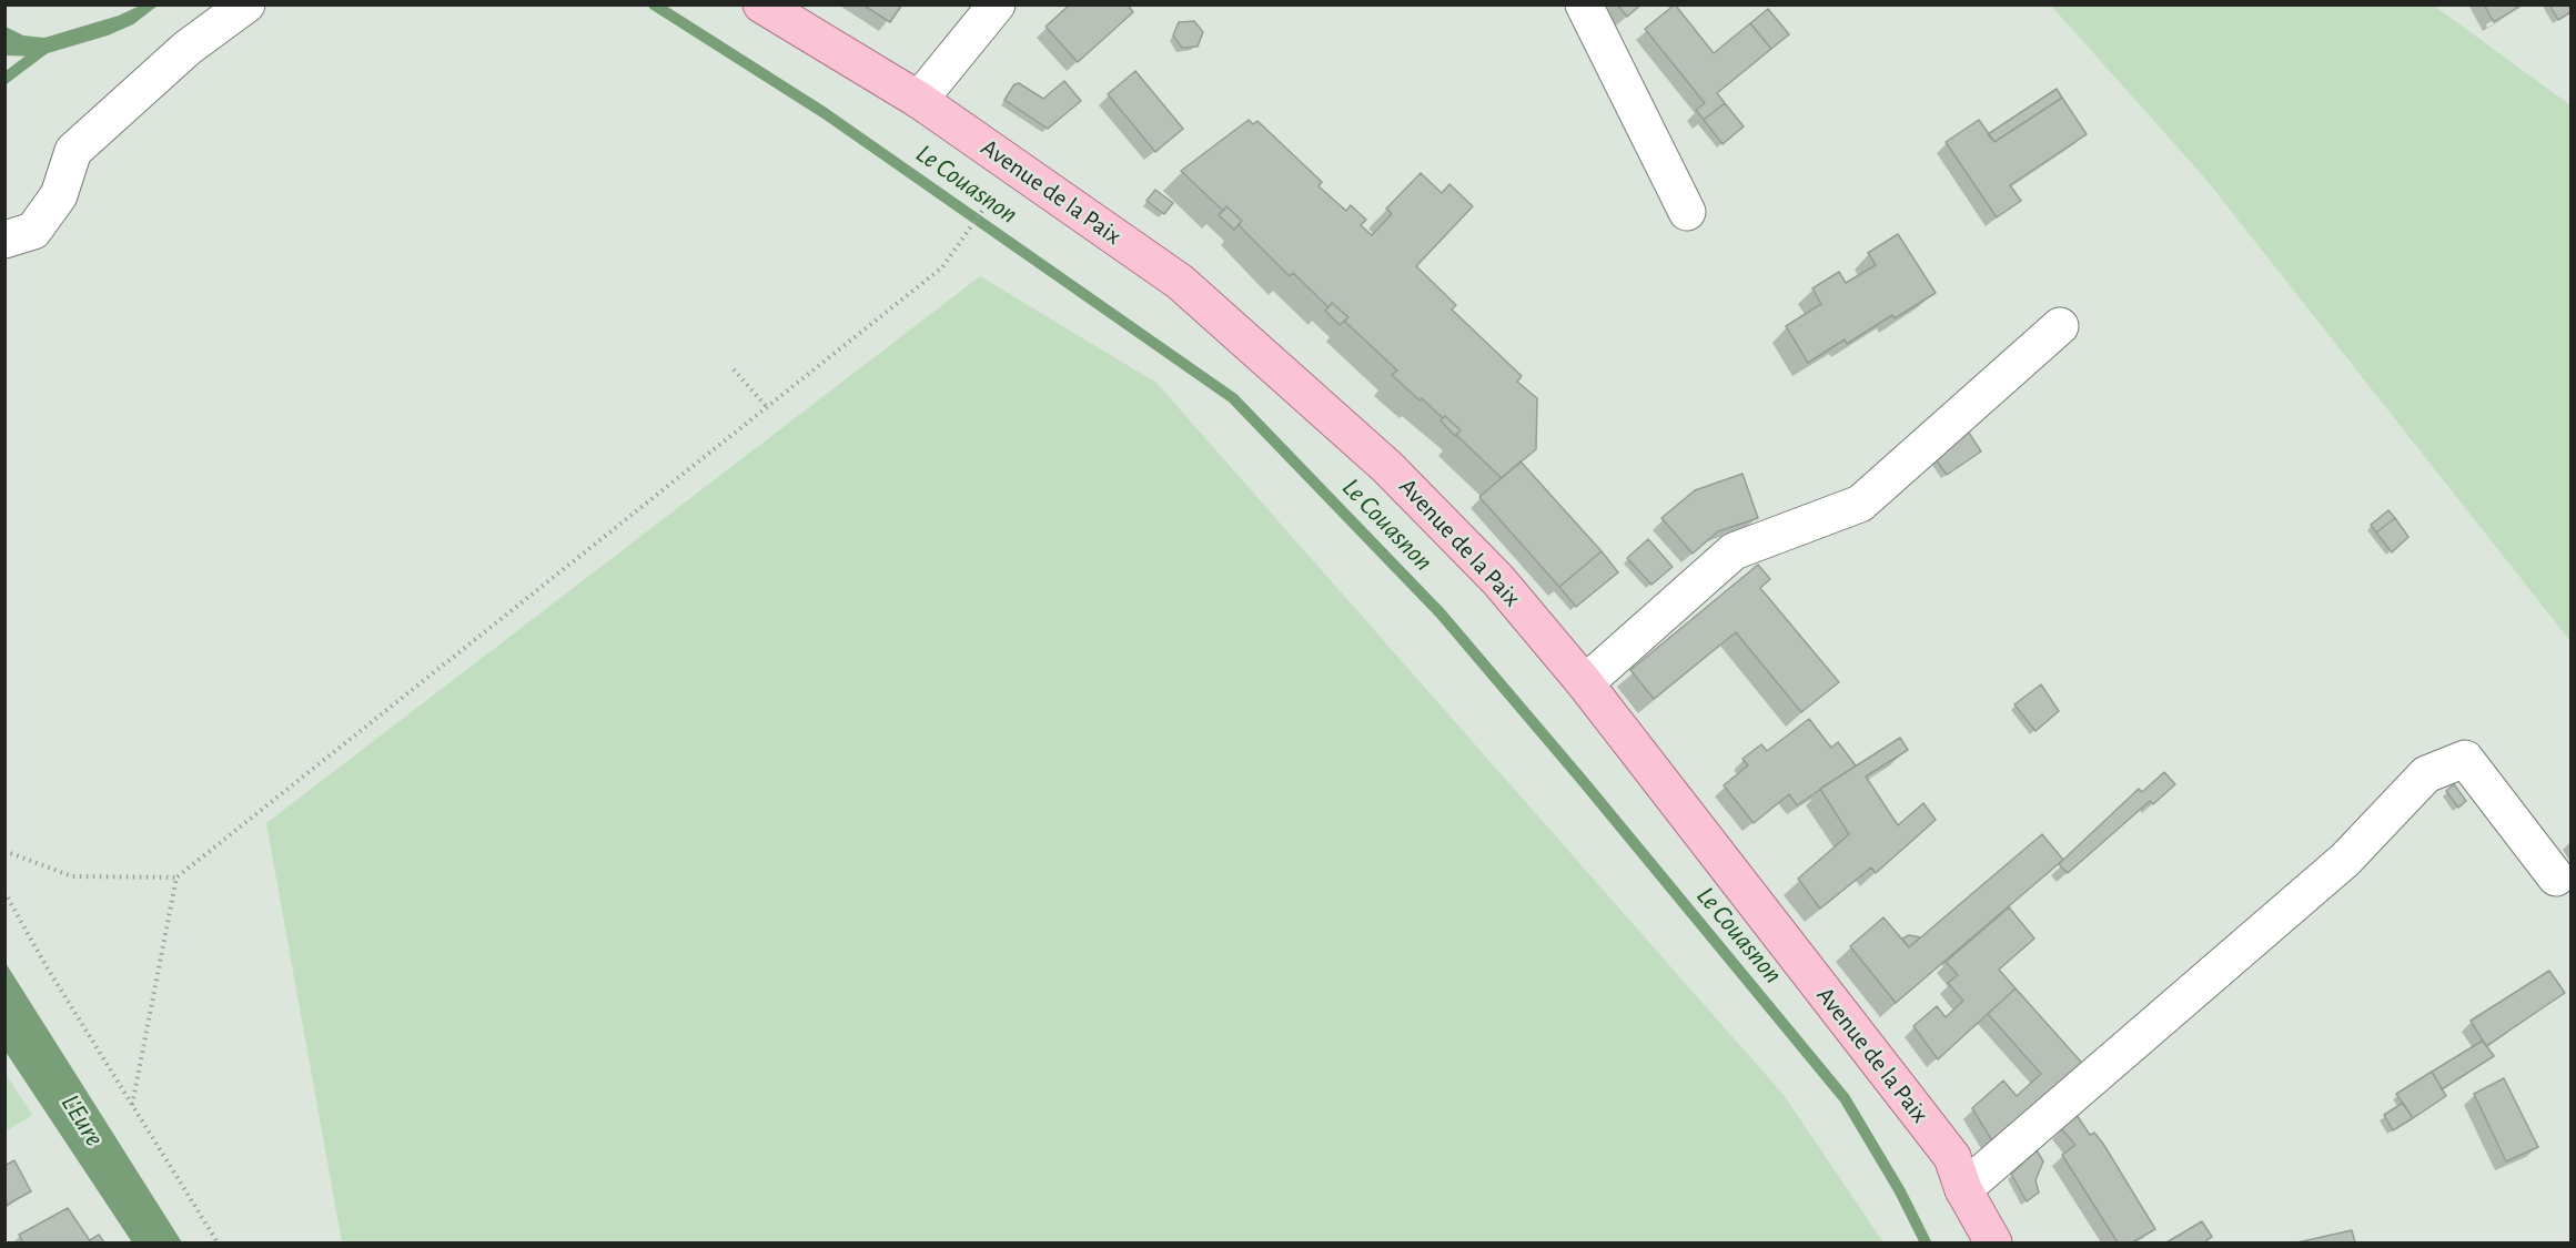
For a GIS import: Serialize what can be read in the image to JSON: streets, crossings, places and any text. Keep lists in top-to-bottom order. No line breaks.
{"streets":{"main road":["Avenue de la Paix"]},"water":["Le Couasnon","L'Eure"]}
